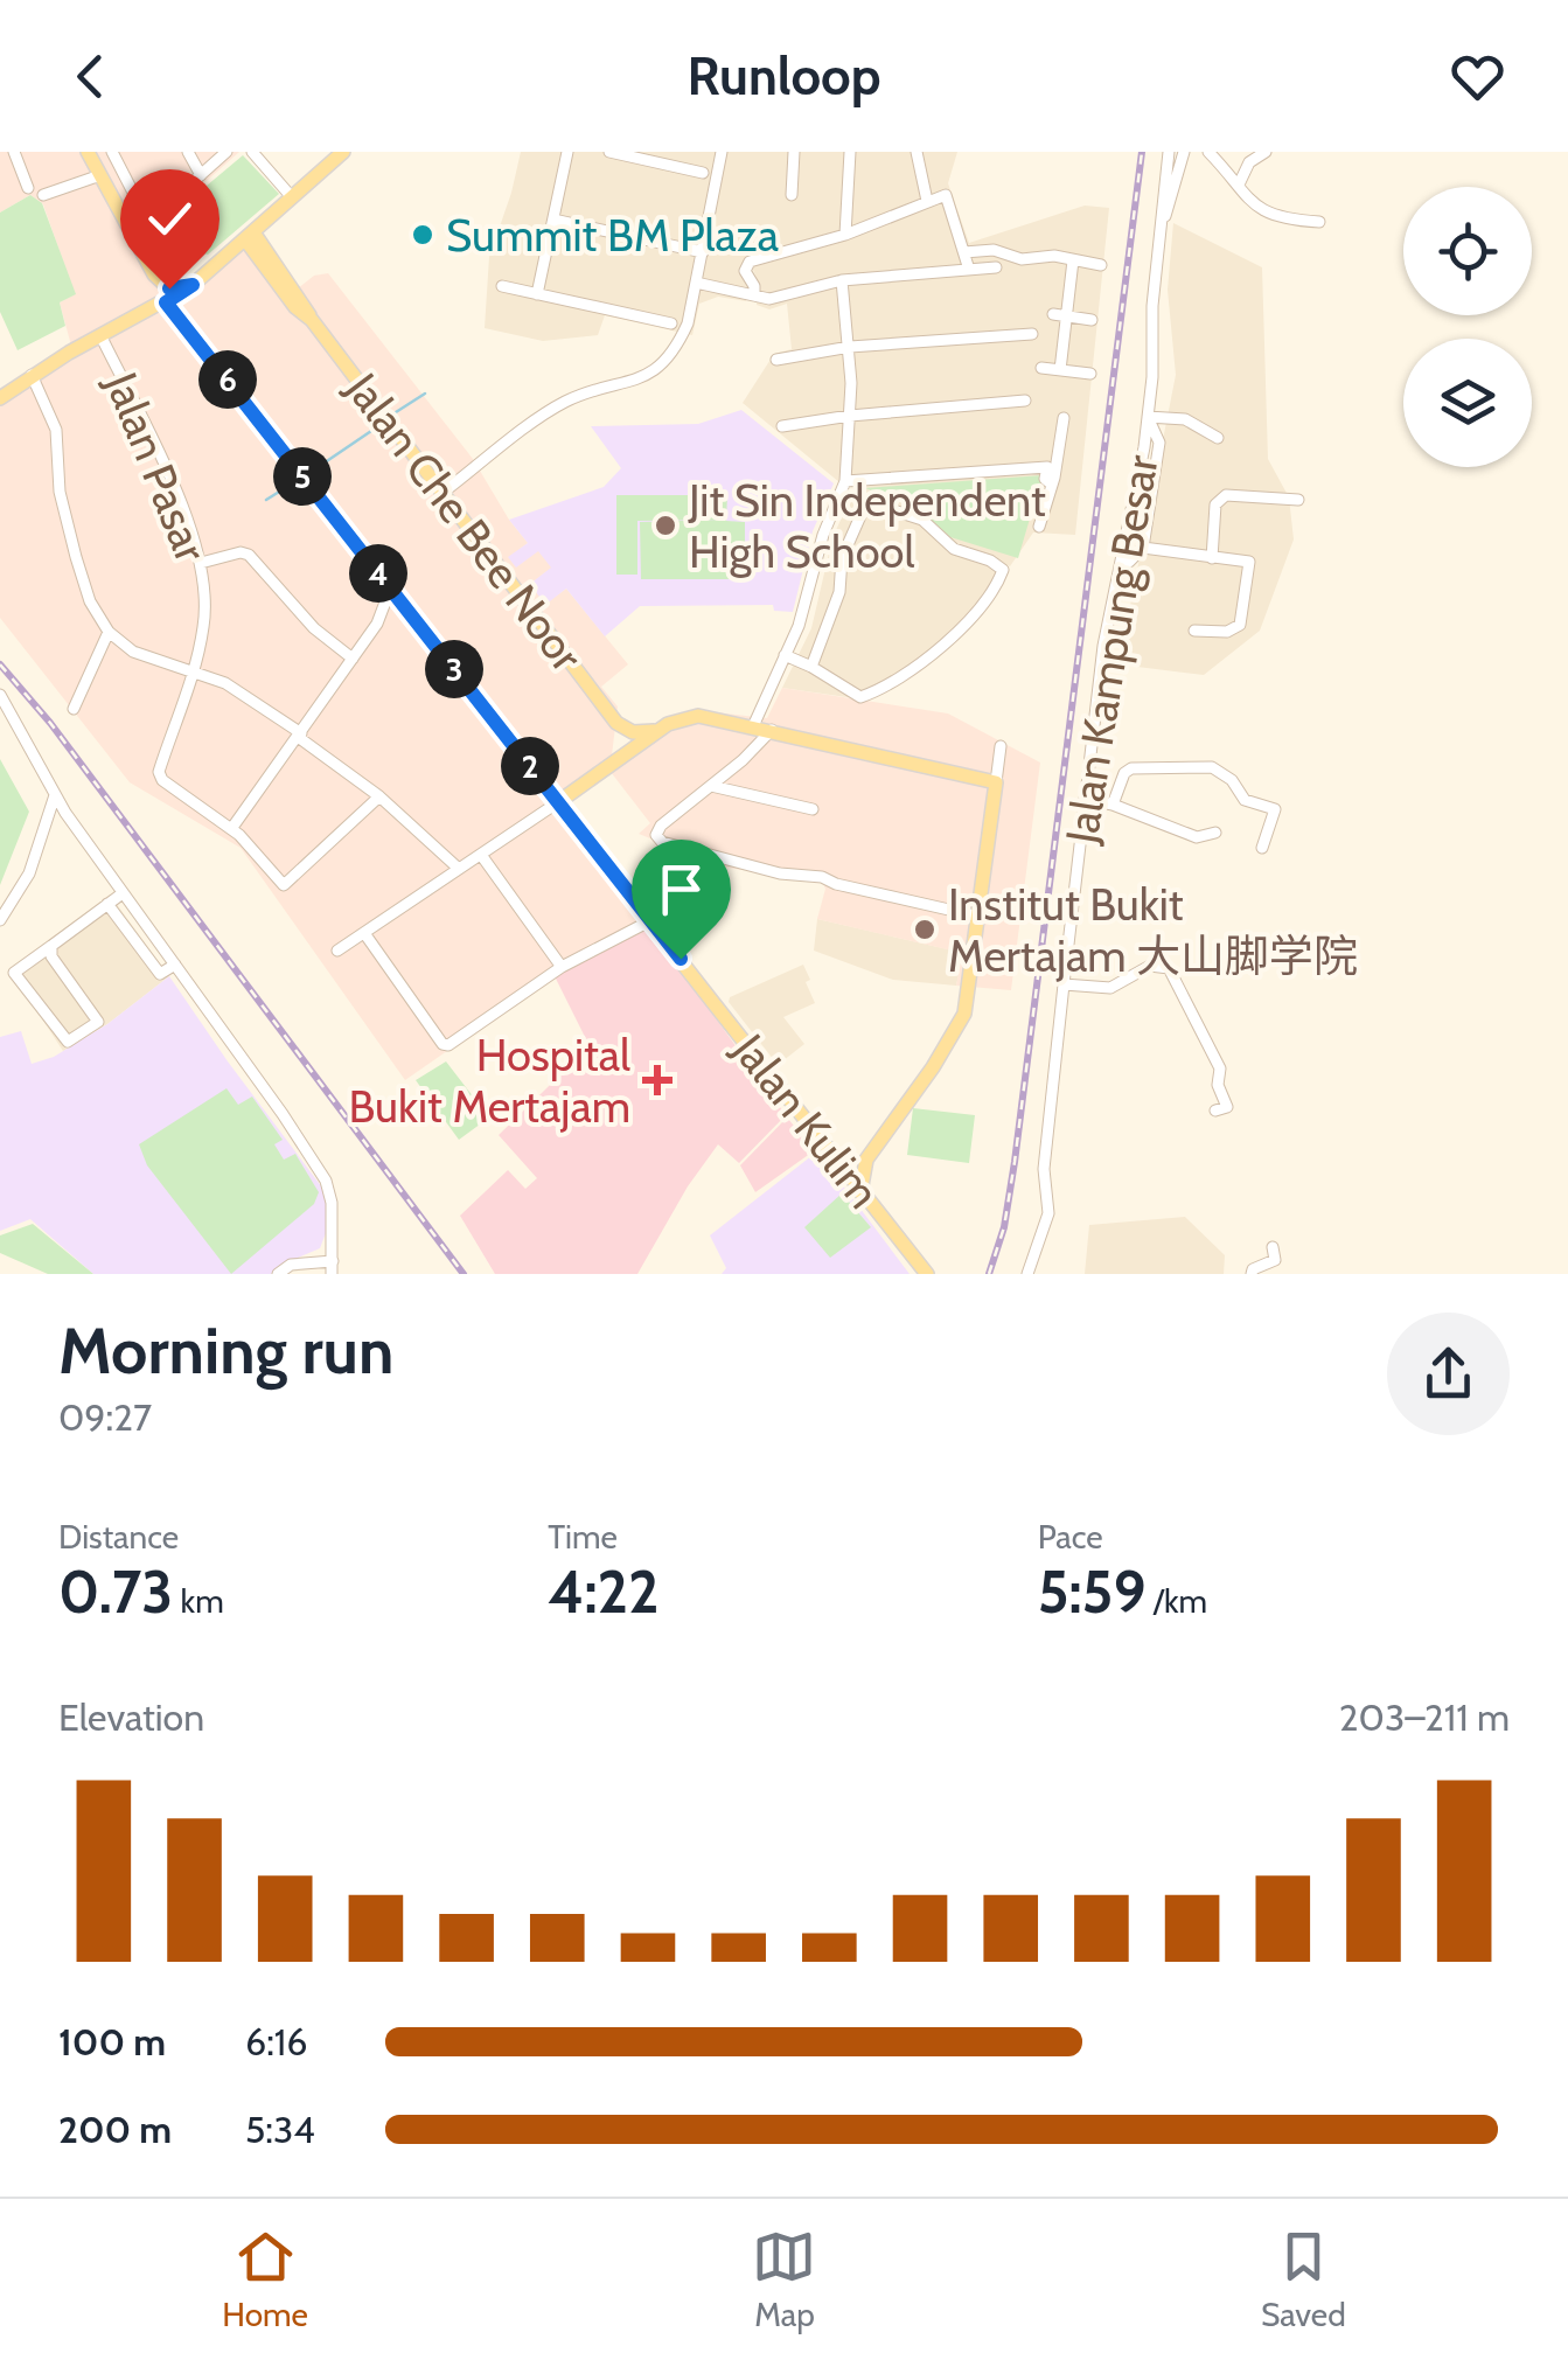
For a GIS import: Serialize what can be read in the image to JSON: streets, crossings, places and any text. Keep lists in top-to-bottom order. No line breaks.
{"streets":{"main road":["Jalan Che Bee Noor","Jalan Kulim"],"street":["Jalan Pasar","Jalan Kampung Besar"]},"places":{"other":["Summit BM Plaza","Jit Sin Independent High School","Institut Bukit Mertajam 大山脚学院"],"health":["Hospital Bukit Mertajam"]},"page":{"header":"Runloop","pins":["6","5","4","3","2"],"heading":["Morning run","09:27"],"stats":[["Distance","0.73 km"],["Time","4:22"],["Pace","5:59 /km"]],"chart":["Elevation","203–211 m"],"list":[{"name":"100 m","note":"6:16"},{"name":"200 m","note":"5:34"}],"tabs":["Home","Map","Saved"]}}
